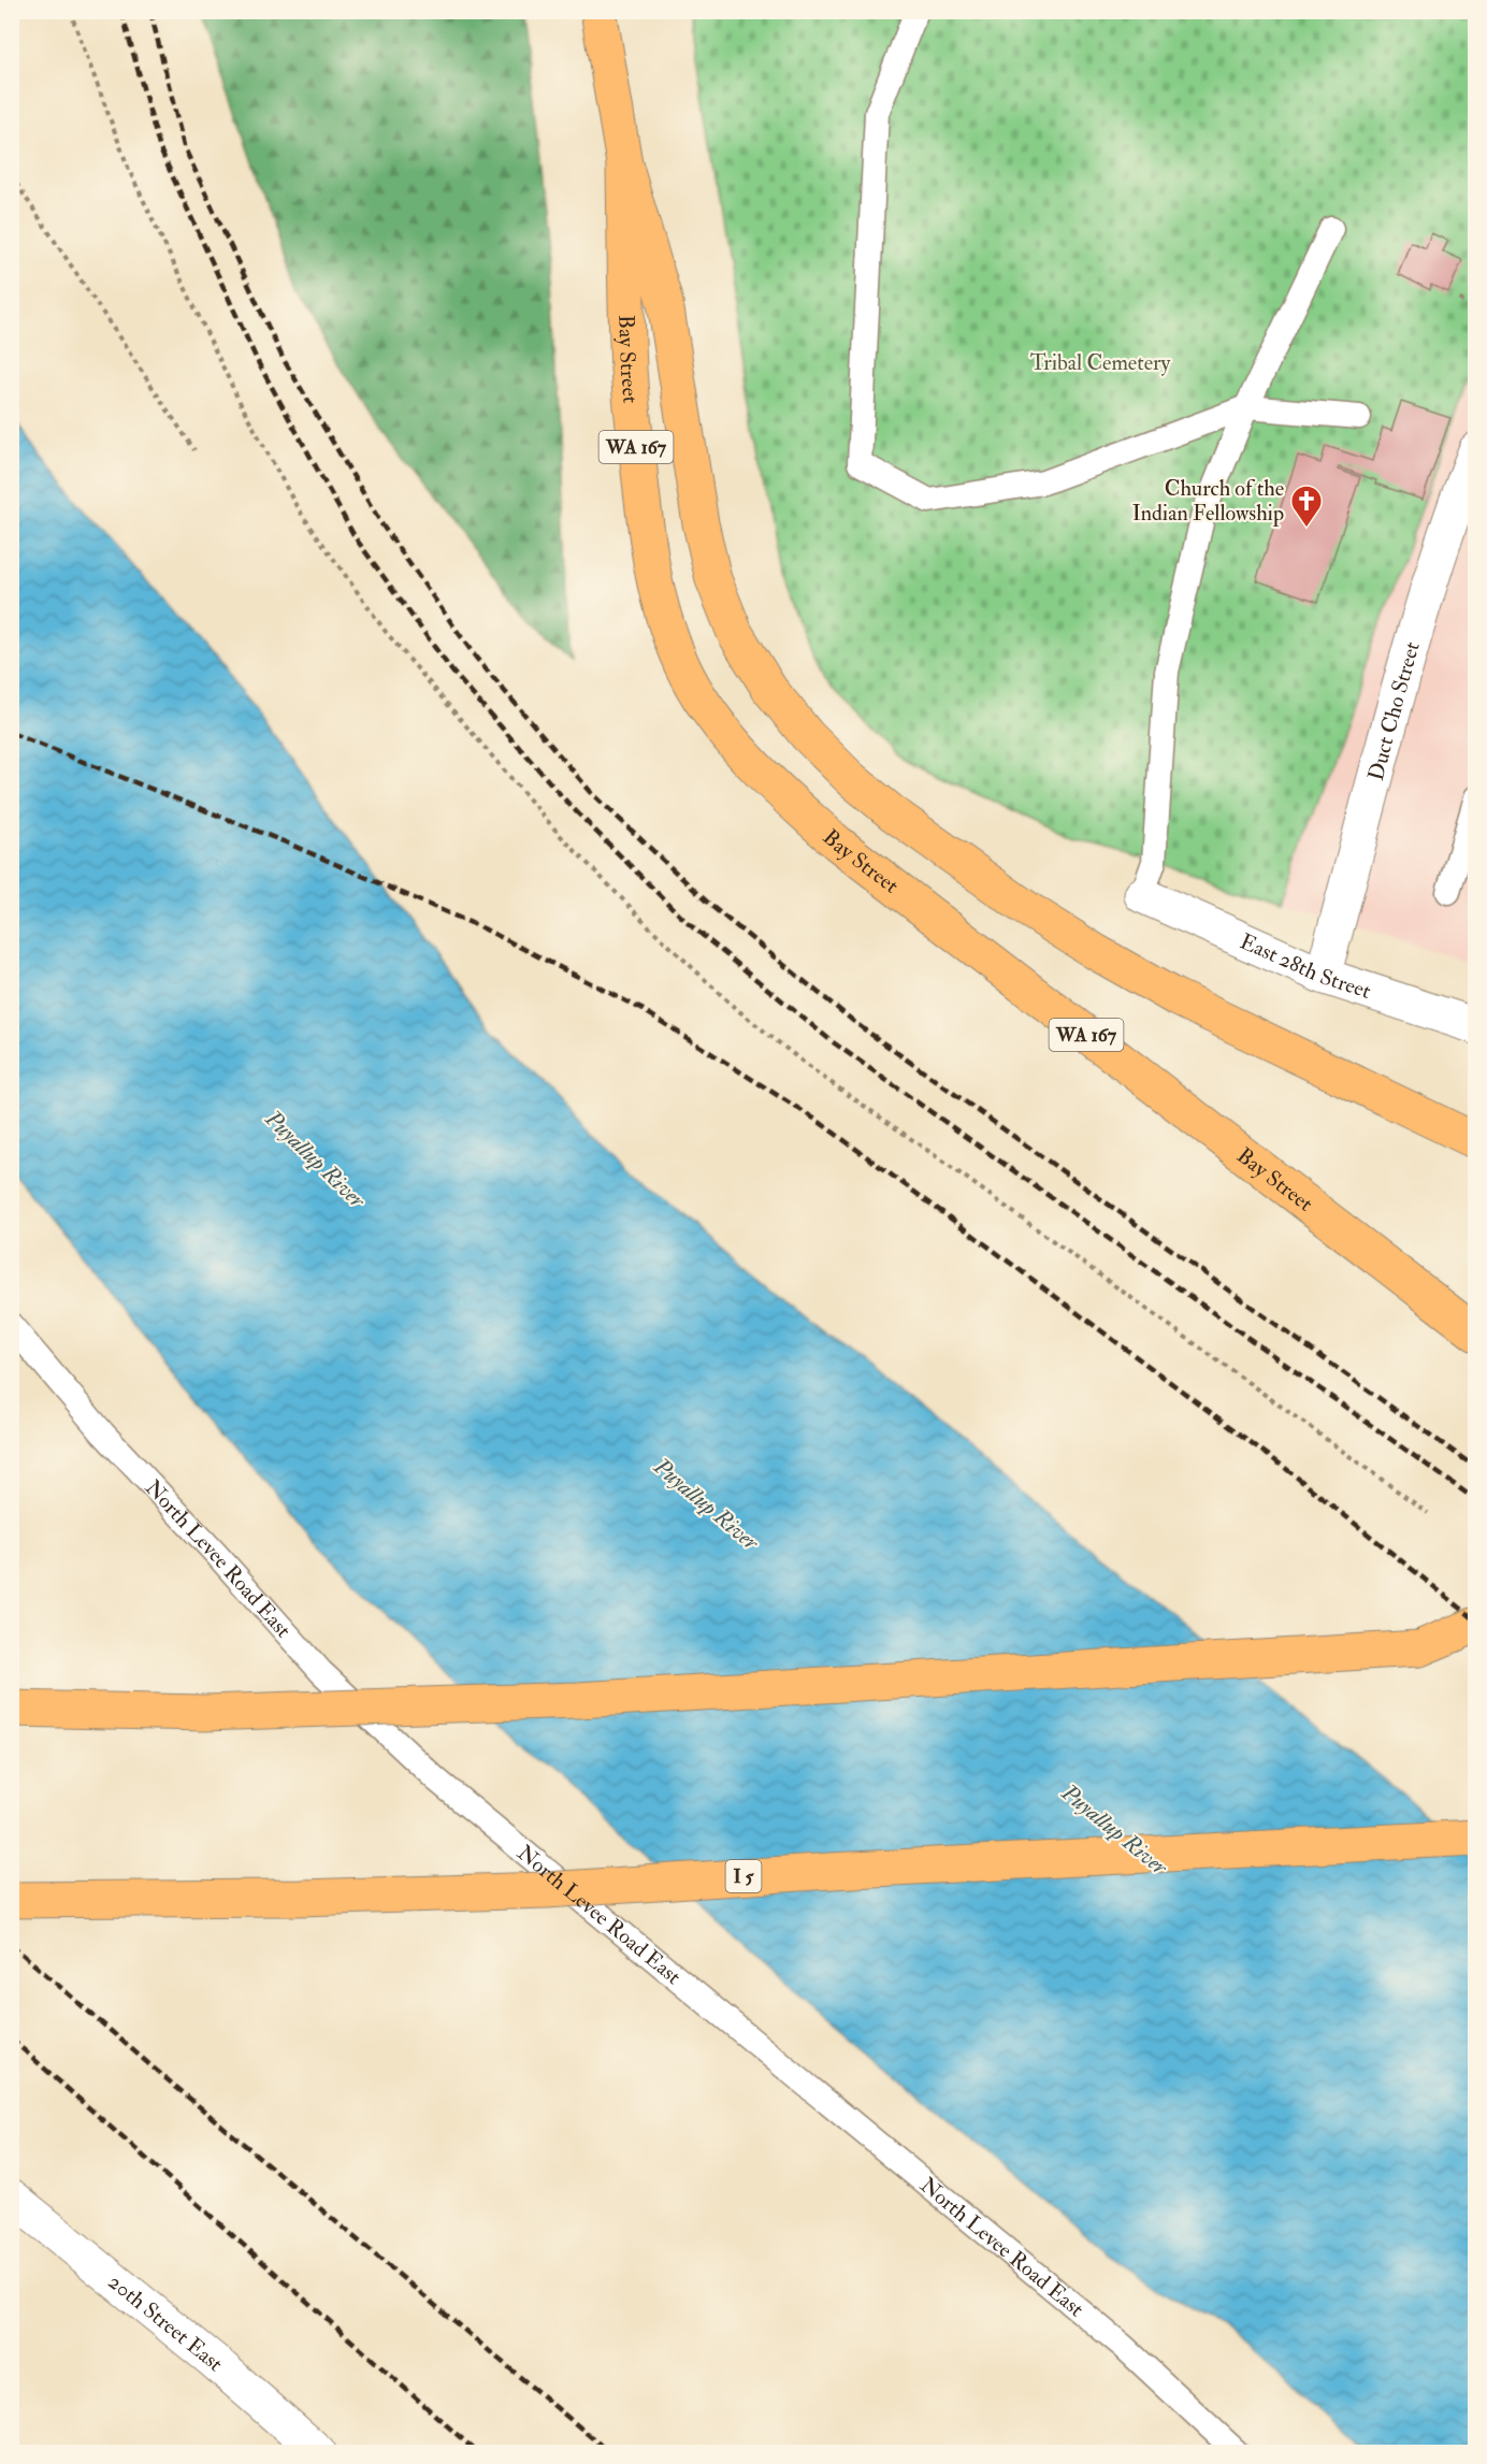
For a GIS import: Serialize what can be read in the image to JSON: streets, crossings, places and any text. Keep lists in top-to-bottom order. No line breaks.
{"streets":{"main road":["Bay Street","WA 167","I 5"],"street":["Duct Cho Street","East 28th Street","20th Street East"],"lane":["North Levee Road East"]},"crossings":[["Duct Cho Street","East 28th Street"]],"water":["Puyallup River"],"parks":["Tribal Cemetery"],"places":{"church":["Church of the Indian Fellowship"]}}
